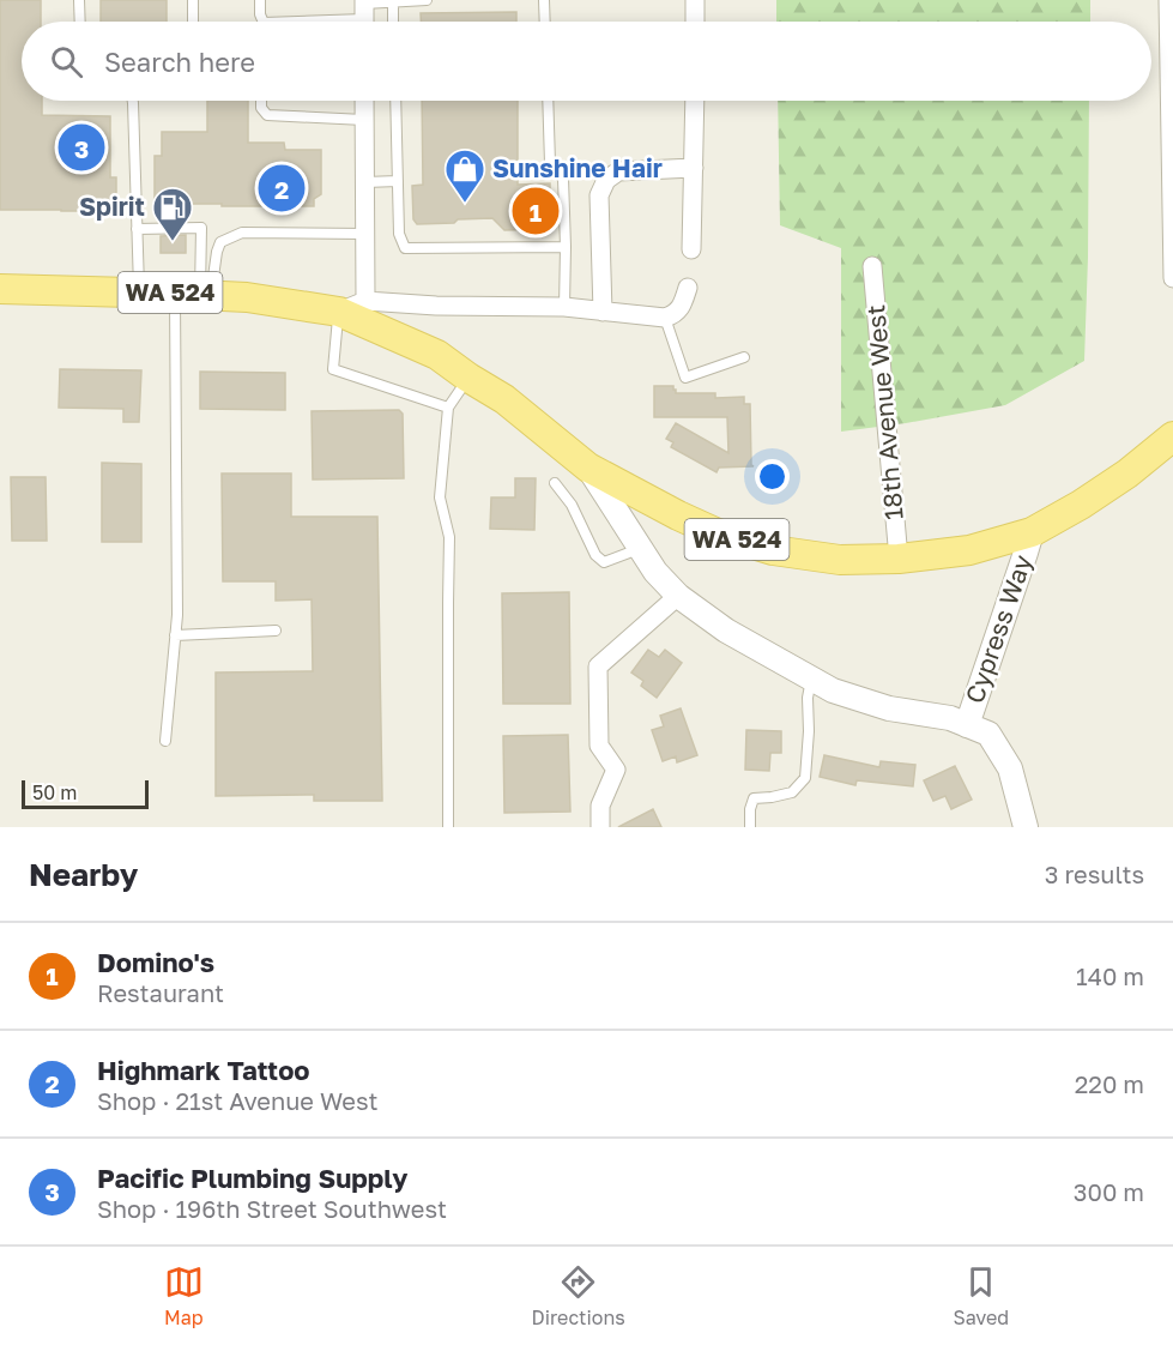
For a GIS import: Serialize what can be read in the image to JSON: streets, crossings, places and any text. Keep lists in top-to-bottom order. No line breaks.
{"streets":{"main road":["WA 524"],"street":["18th Avenue West","Cypress Way"]},"crossings":[["WA 524","18th Avenue West"],["WA 524","Cypress Way"]],"places":{"shop":["Sunshine Hair"],"fuel station":["Spirit"]},"scale_bar":"50 m","page":{"search":"Search here","pins":["3","2","1"],"scale":"50 m","heading":["Nearby","3 results"],"list":[{"mark":"1","name":"Domino's","note":"Restaurant","value":"140 m"},{"mark":"2","name":"Highmark Tattoo","note":"Shop · 21st Avenue West","value":"220 m"},{"mark":"3","name":"Pacific Plumbing Supply","note":"Shop · 196th Street Southwest","value":"300 m"}],"nav":["Map","Directions","Saved"]}}
